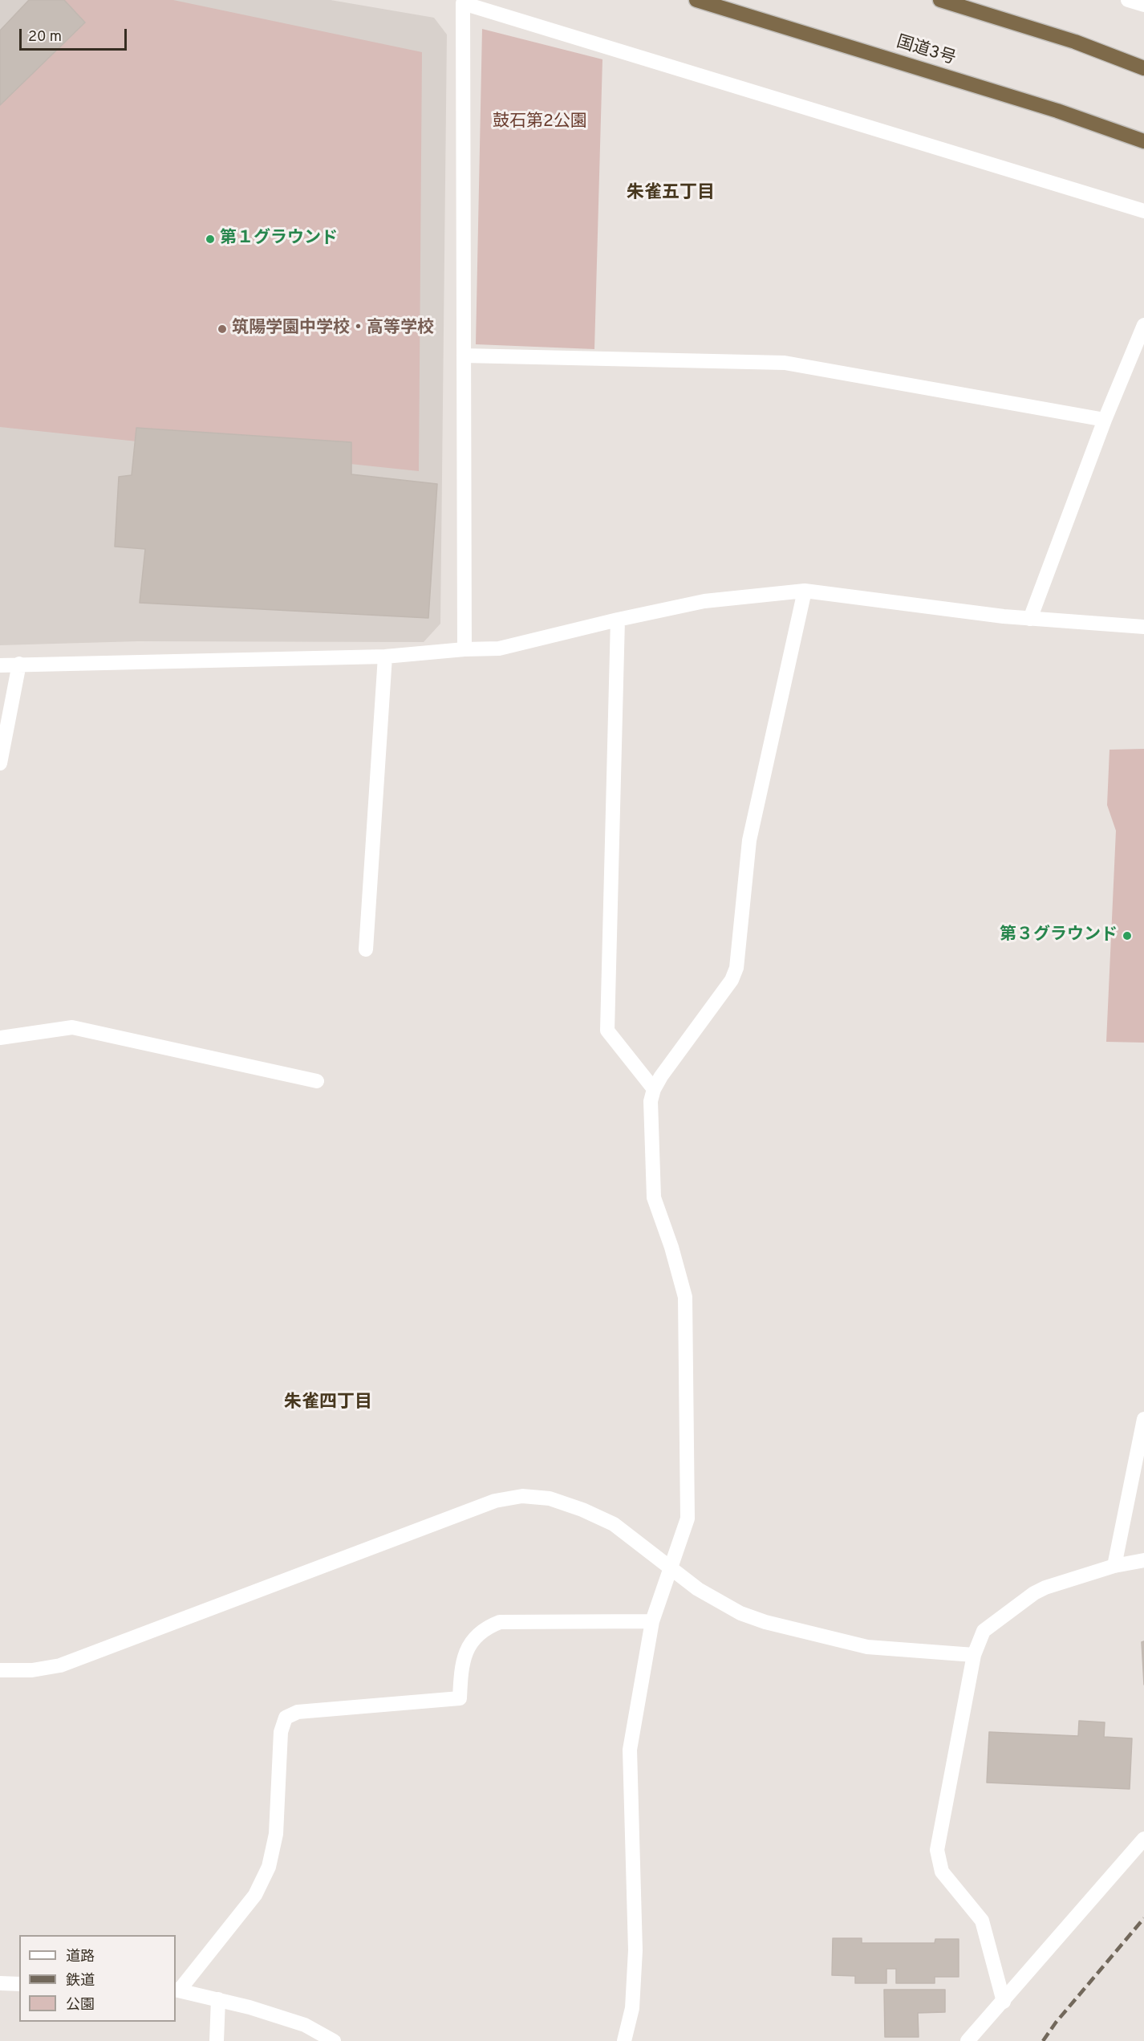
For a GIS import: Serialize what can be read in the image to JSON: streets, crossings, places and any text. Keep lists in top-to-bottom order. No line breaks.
{"streets":{"highway":["国道3号"]},"districts":["朱雀五丁目","朱雀四丁目"],"parks":["鼓石第2公園"],"places":["第１グラウンド","筑陽学園中学校・高等学校","第３グラウンド"],"legend":["道路","鉄道","公園"],"scale_bar":"20 m"}
